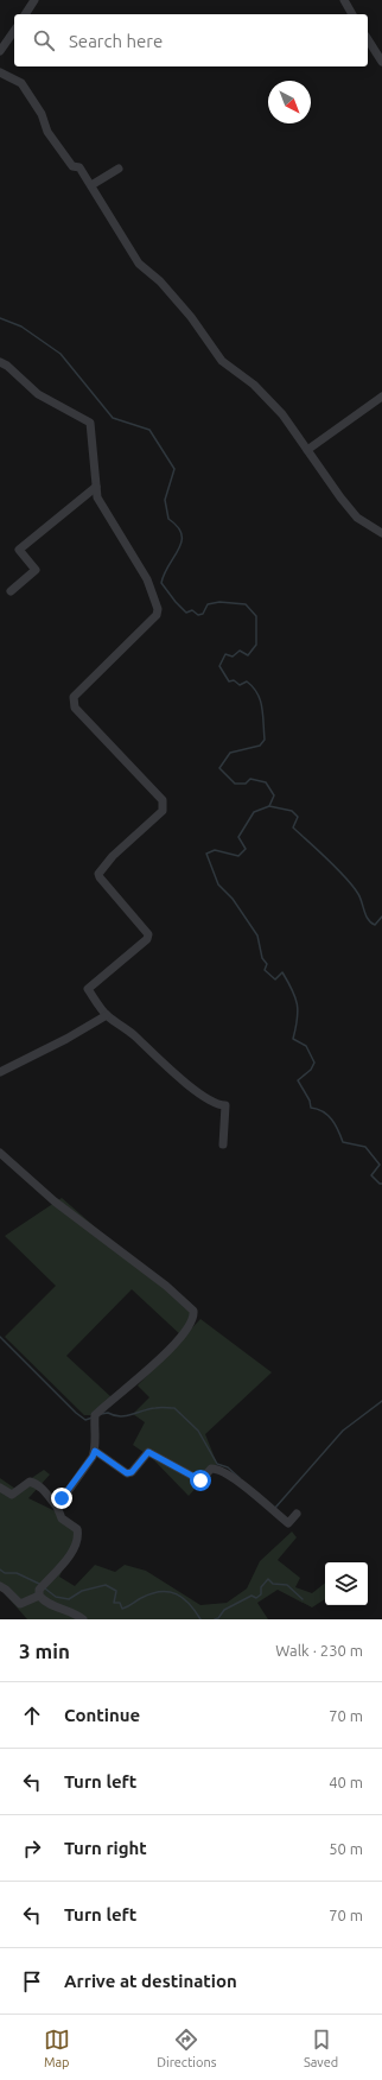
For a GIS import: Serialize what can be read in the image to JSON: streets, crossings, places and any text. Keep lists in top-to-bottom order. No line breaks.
{"north":"bottom right","page":{"search":"Search here","heading":["3 min","Walk · 230 m"],"list":[["Continue","70 m"],["Turn left","40 m"],["Turn right","50 m"],["Turn left","70 m"],"Arrive at destination"],"nav":["Map","Directions","Saved"]}}
